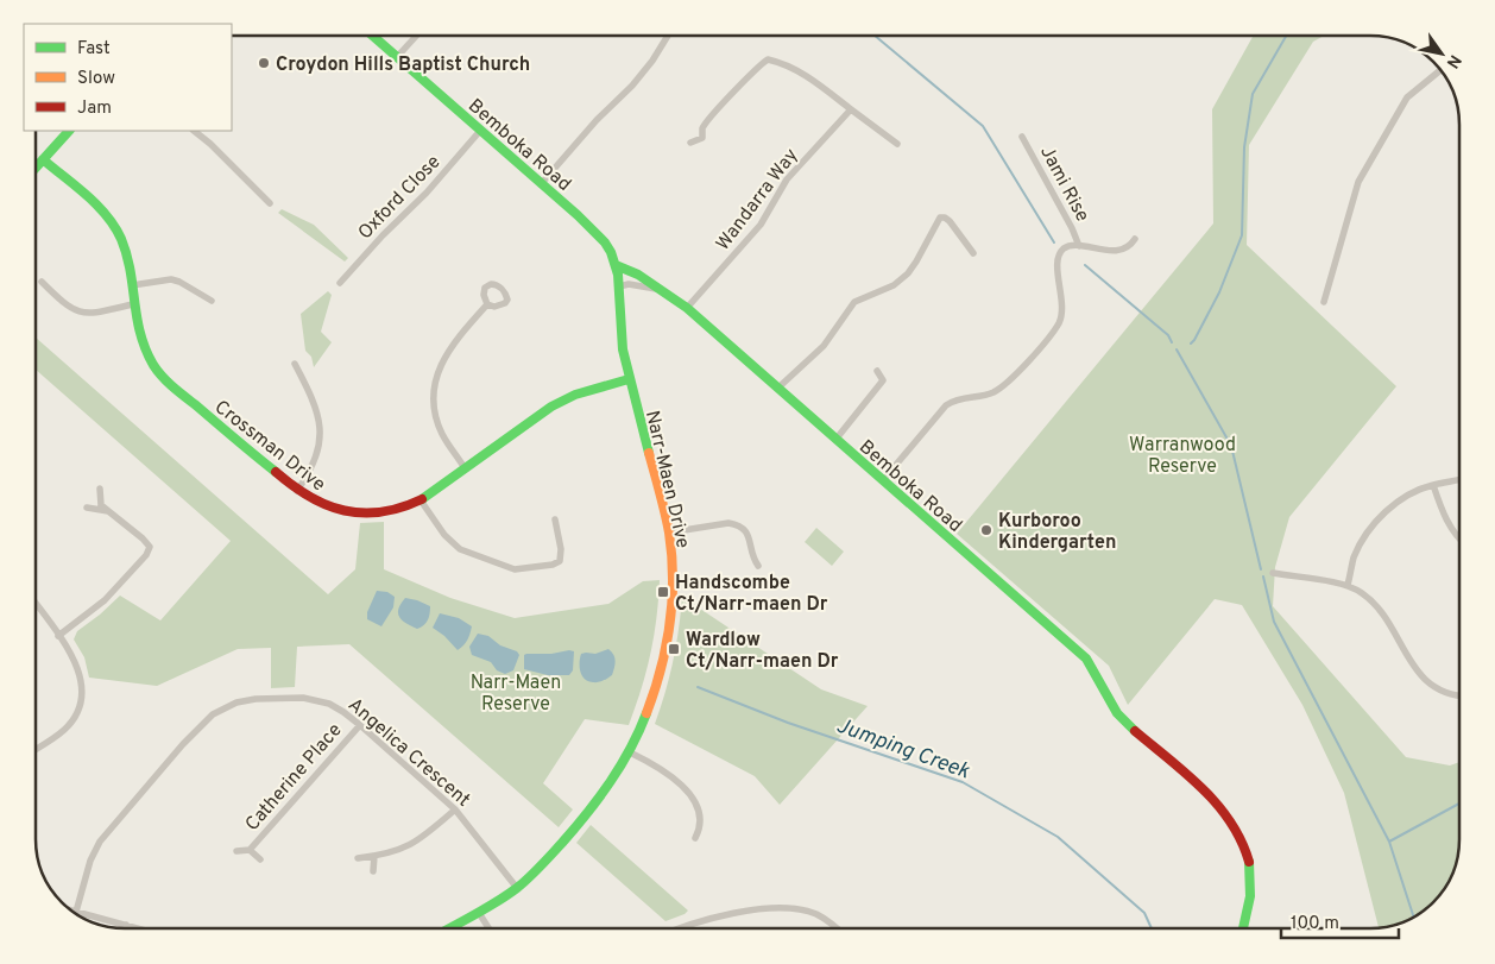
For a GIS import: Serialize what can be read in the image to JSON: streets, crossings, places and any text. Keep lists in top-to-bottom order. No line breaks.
{"streets":{"street":["Bemboka Road","Jami Rise","Oxford Close","Wandarra Way","Crossman Drive","Narr-Maen Drive","Angelica Crescent","Catherine Place"]},"crossings":[["Bemboka Road","Oxford Close"],["Bemboka Road","Wandarra Way"],["Bemboka Road","Narr-Maen Drive"],["Crossman Drive","Narr-Maen Drive"],["Narr-Maen Drive","Angelica Crescent"],["Angelica Crescent","Catherine Place"]],"water":["Jumping Creek"],"parks":["Warranwood Reserve","Narr-Maen Reserve"],"places":{"other":["Croydon Hills Baptist Church","Kurboroo Kindergarten"],"transit":["Handscombe Ct/Narr-maen Dr","Wardlow Ct/Narr-maen Dr"]},"legend":["Fast","Slow","Jam"],"scale_bar":"100 m","north":"bottom right"}
